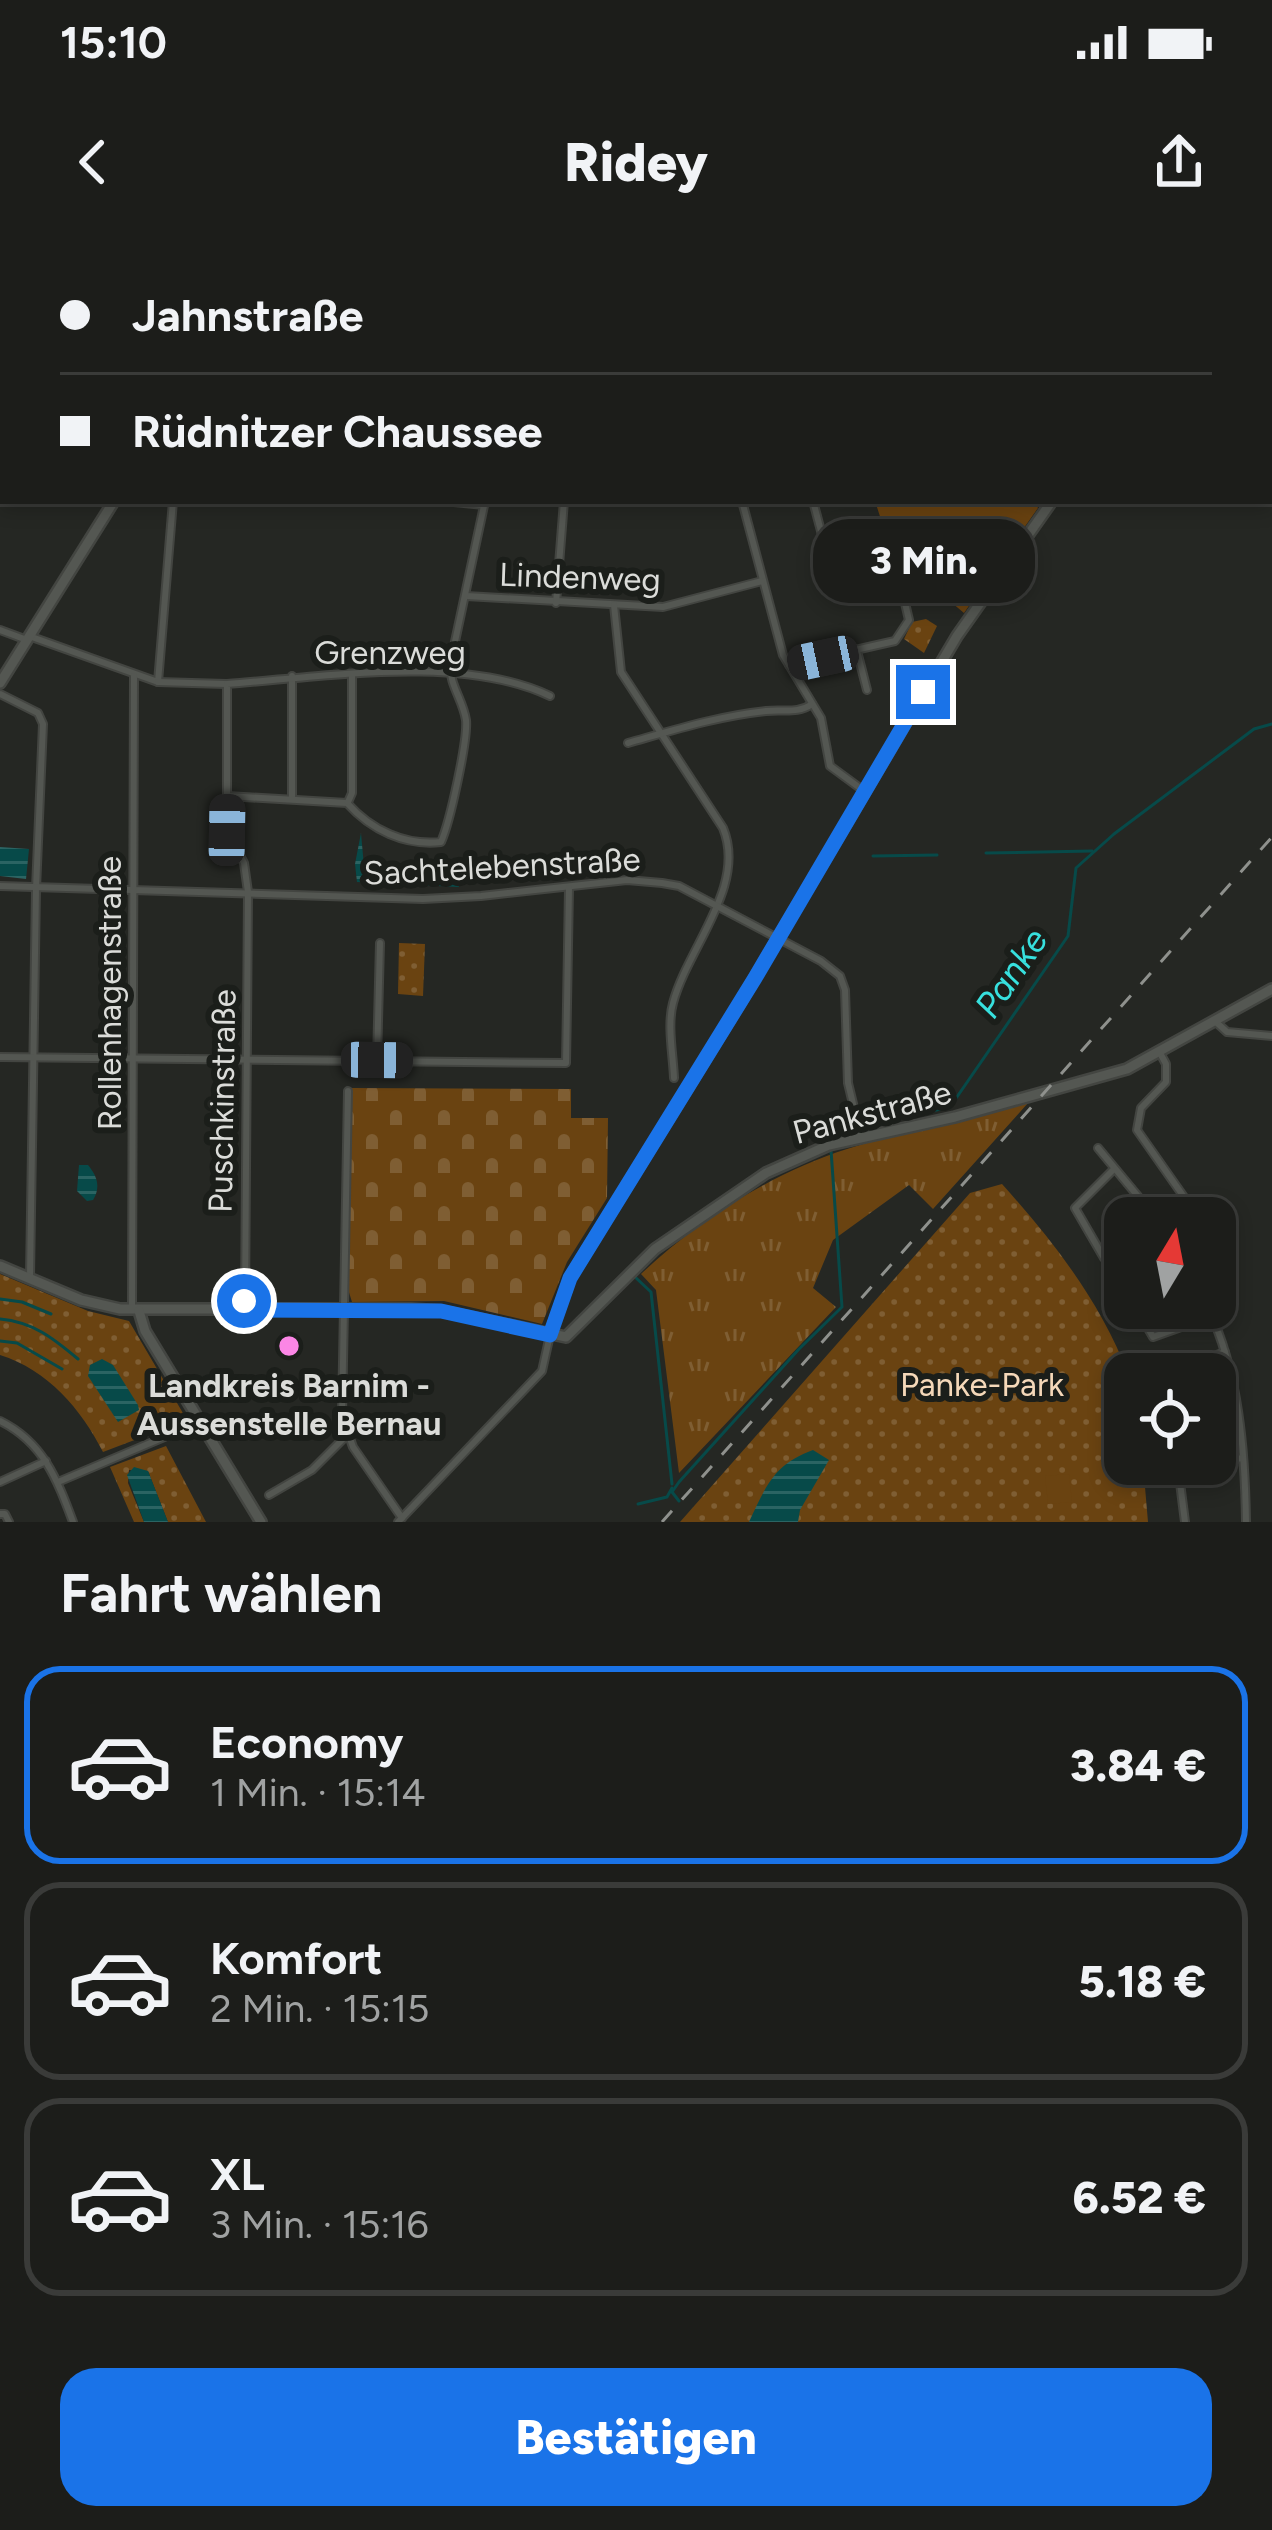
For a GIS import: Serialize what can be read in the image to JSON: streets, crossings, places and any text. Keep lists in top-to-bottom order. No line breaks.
{"streets":{"main road":["Pankstraße"],"street":["Lindenweg","Grenzweg","Sachtelebenstraße","Rollenhagenstraße","Puschkinstraße"]},"crossings":[["Grenzweg","Rollenhagenstraße"],["Sachtelebenstraße","Rollenhagenstraße"],["Sachtelebenstraße","Puschkinstraße"],["Sachtelebenstraße","Pankstraße"]],"water":["Panke"],"parks":["Panke-Park"],"places":["Landkreis Barnim - Aussenstelle Bernau"],"north":"top","page":{"status":"15:10","header":"Ridey","banner":["Jahnstraße","Rüdnitzer Chaussee"],"bubble":"3 Min.","heading":"Fahrt wählen","list":[{"name":"Economy","note":"1 Min. · 15:14","value":"3.84 €"},{"name":"Komfort","note":"2 Min. · 15:15","value":"5.18 €"},{"name":"XL","note":"3 Min. · 15:16","value":"6.52 €"}],"buttons":"Bestätigen"}}
